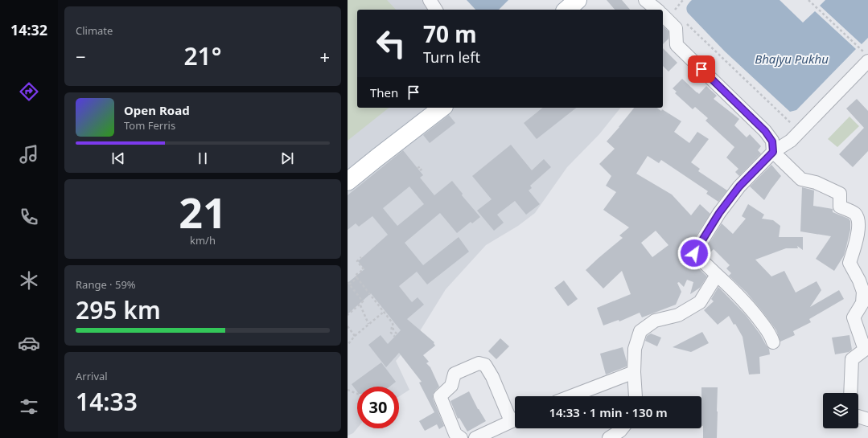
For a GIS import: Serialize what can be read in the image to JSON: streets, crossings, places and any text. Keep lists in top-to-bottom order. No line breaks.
{"water":["Bhajyu Pukhu"],"page":{"tabs":"14:32","tile":["Climate",["21","km/h"],["Range · 59%","295 km"],["Arrival","14:33"]],"turn":["70 m","Turn left"],"heat":["−","21°","+"],"then":"Then","song":["Open Road","Tom Ferris"],"limit":"30","trip":"14:33 · 1 min · 130 m"}}
